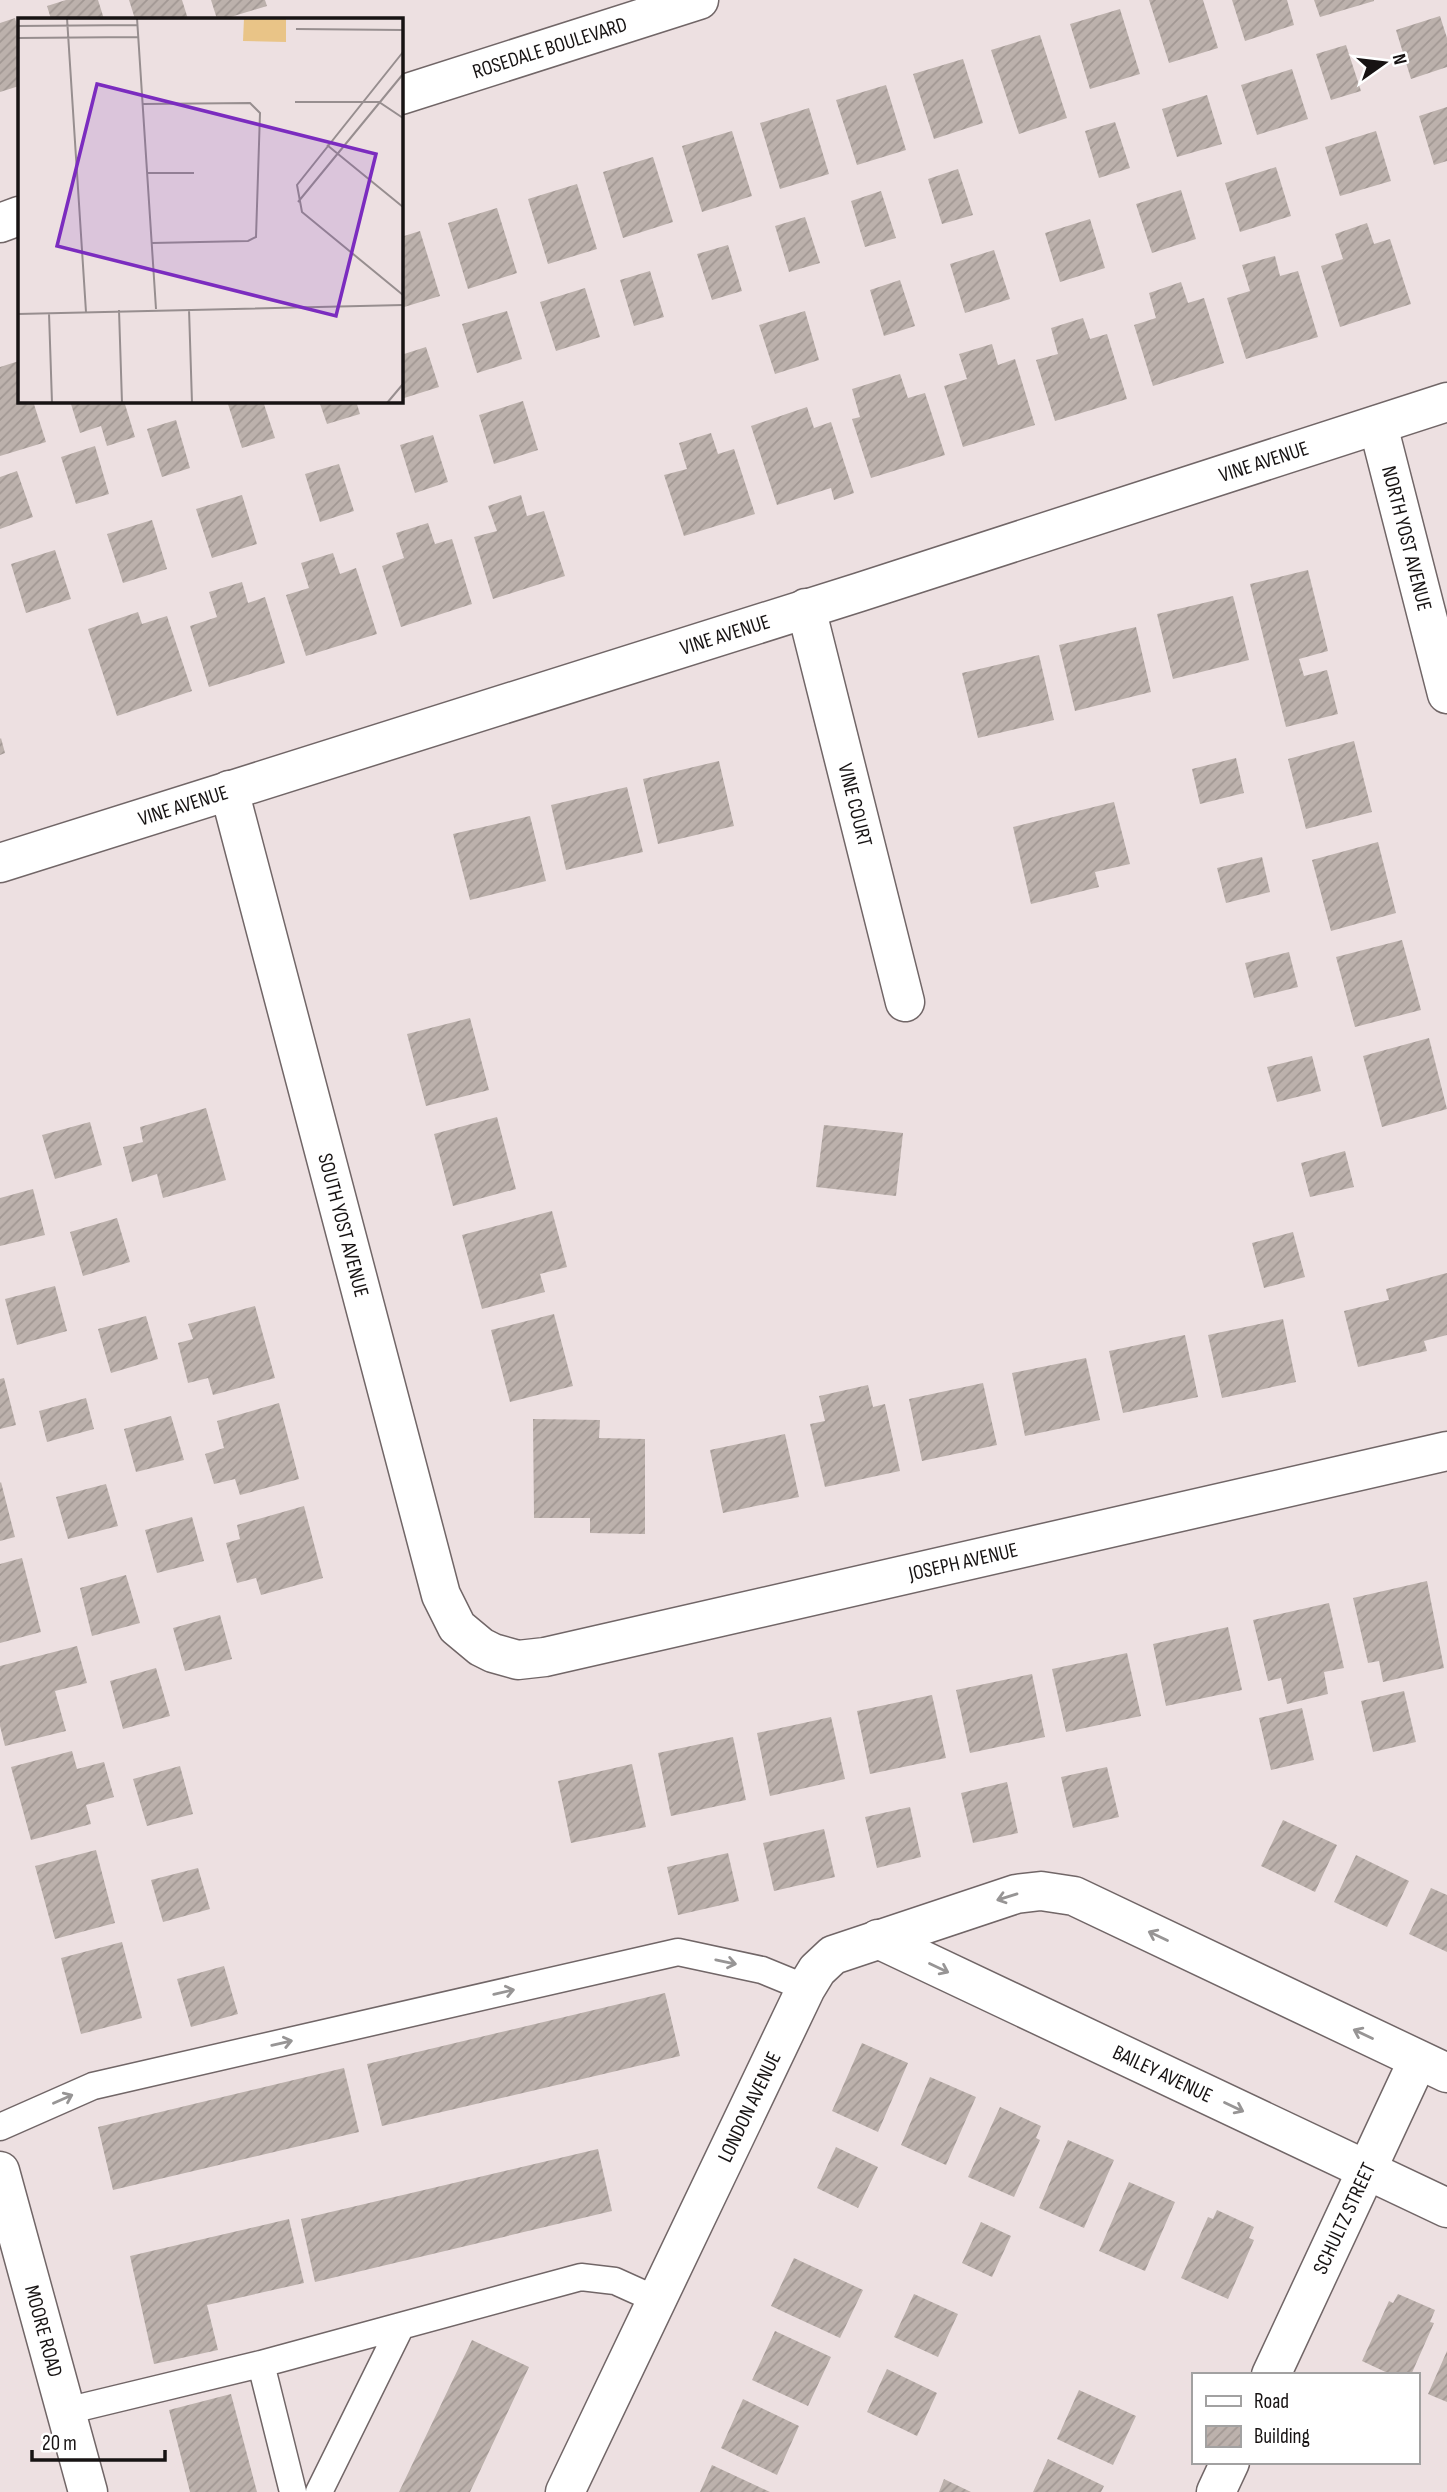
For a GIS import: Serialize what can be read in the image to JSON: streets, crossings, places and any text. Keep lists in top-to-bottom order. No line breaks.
{"streets":{"street":["ROSEDALE BOULEVARD","VINE AVENUE","NORTH YOST AVENUE","VINE COURT","SOUTH YOST AVENUE","JOSEPH AVENUE","BAILEY AVENUE","LONDON AVENUE","SCHULTZ STREET","MOORE ROAD"]},"crossings":[["VINE AVENUE","NORTH YOST AVENUE"],["VINE AVENUE","VINE COURT"],["VINE AVENUE","SOUTH YOST AVENUE"],["SOUTH YOST AVENUE","JOSEPH AVENUE"],["BAILEY AVENUE","LONDON AVENUE"],["BAILEY AVENUE","SCHULTZ STREET"],["LONDON AVENUE","SCHULTZ STREET"]],"one_way":["BAILEY AVENUE","LONDON AVENUE"],"legend":["Road","Building"],"scale_bar":"20 m","north":"right"}
